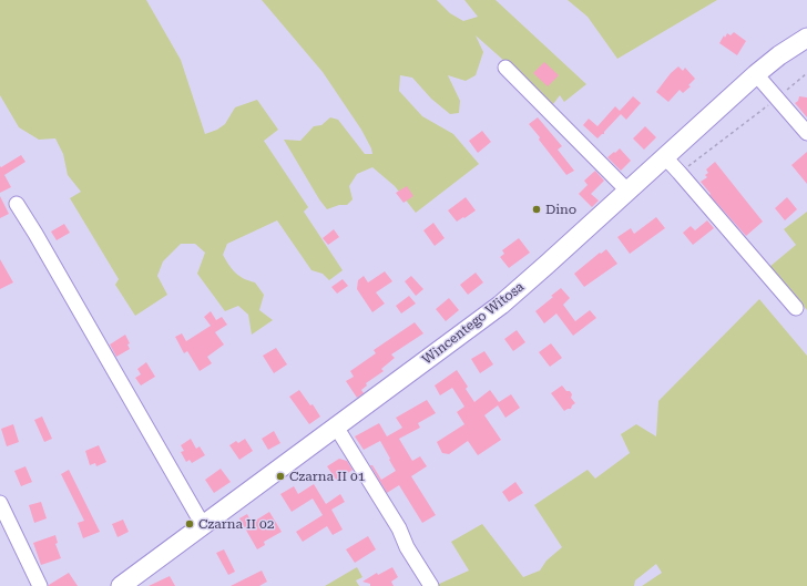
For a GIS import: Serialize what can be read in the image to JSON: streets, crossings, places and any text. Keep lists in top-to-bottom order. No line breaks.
{"streets":{"main road":["Wincentego Witosa"]},"places":["Dino","Czarna II 01","Czarna II 02"]}
